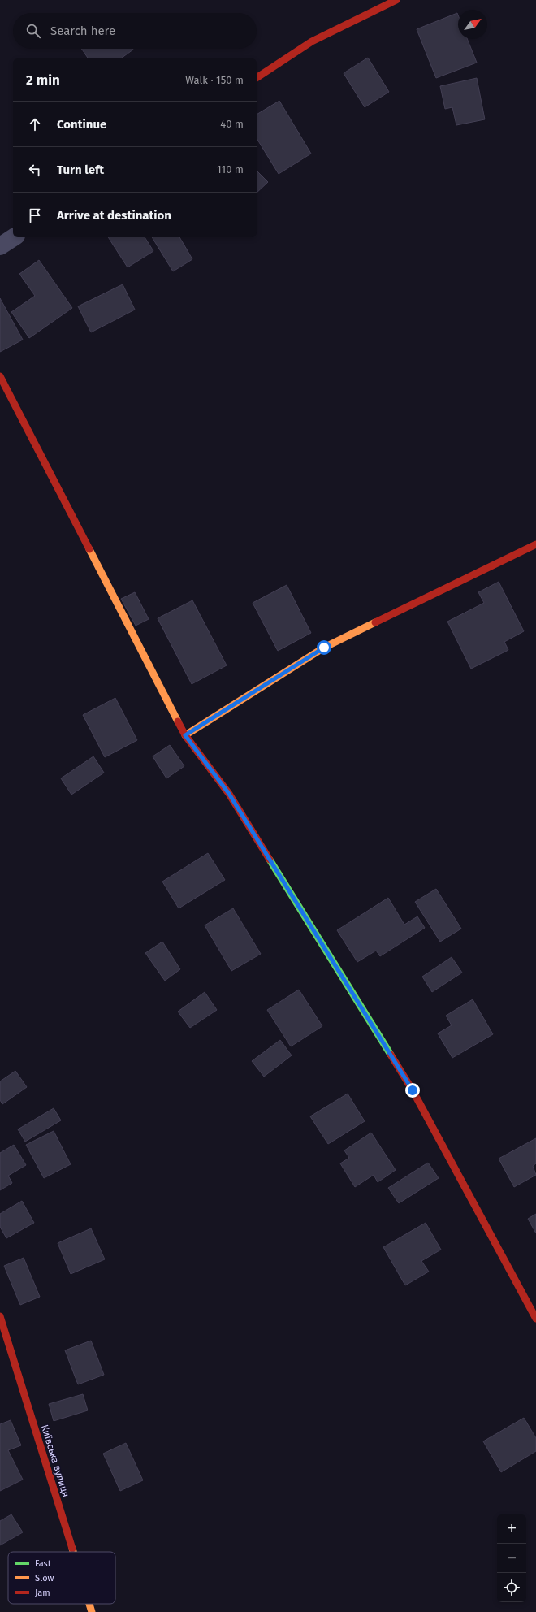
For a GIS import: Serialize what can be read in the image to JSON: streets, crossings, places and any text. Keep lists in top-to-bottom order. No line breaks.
{"streets":{"street":["Київська вулиця"]},"legend":["Fast","Slow","Jam"],"north":"top right","page":{"search":"Search here","heading":["2 min","Walk · 150 m"],"list":[["Continue","40 m"],["Turn left","110 m"],"Arrive at destination"],"map_buttons":["+","−"]}}
